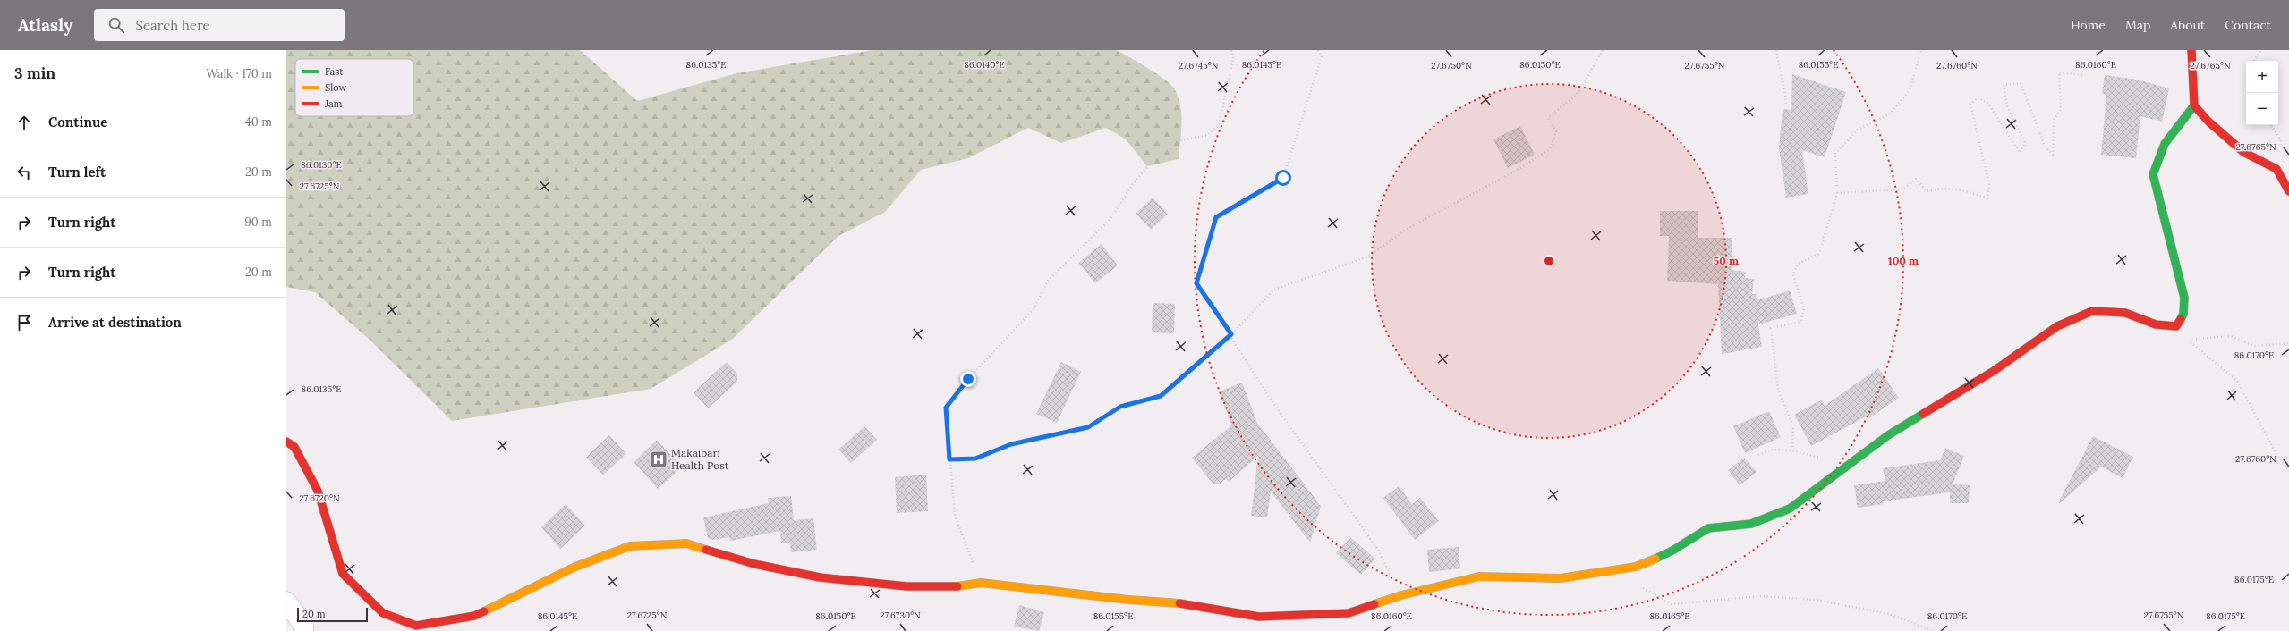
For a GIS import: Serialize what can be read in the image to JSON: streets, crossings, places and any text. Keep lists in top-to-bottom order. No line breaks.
{"places":{"hospital":["Makaibari Health Post"]},"legend":["Fast","Slow","Jam"],"scale_bar":"20 m","page":{"header":"Atlasly","search":"Search here","nav":["Home","Map","About","Contact"],"heading":["3 min","Walk · 170 m"],"map_buttons":["+","−"],"list":[["Continue","40 m"],["Turn left","20 m"],["Turn right","90 m"],["Turn right","20 m"],"Arrive at destination"],"scale":"20 m"},"coordinates":["86.0145°E","86.0150°E","86.0155°E","86.0160°E","86.0135°E","86.0140°E","27.6745°N","27.6750°N","27.6760°N","27.6755°N","27.6765°N","86.0130°E","27.6725°N","86.0170°E","27.6720°N","86.0175°E","27.6730°N","86.0165°E"],"rings":["50 m","100 m"]}
